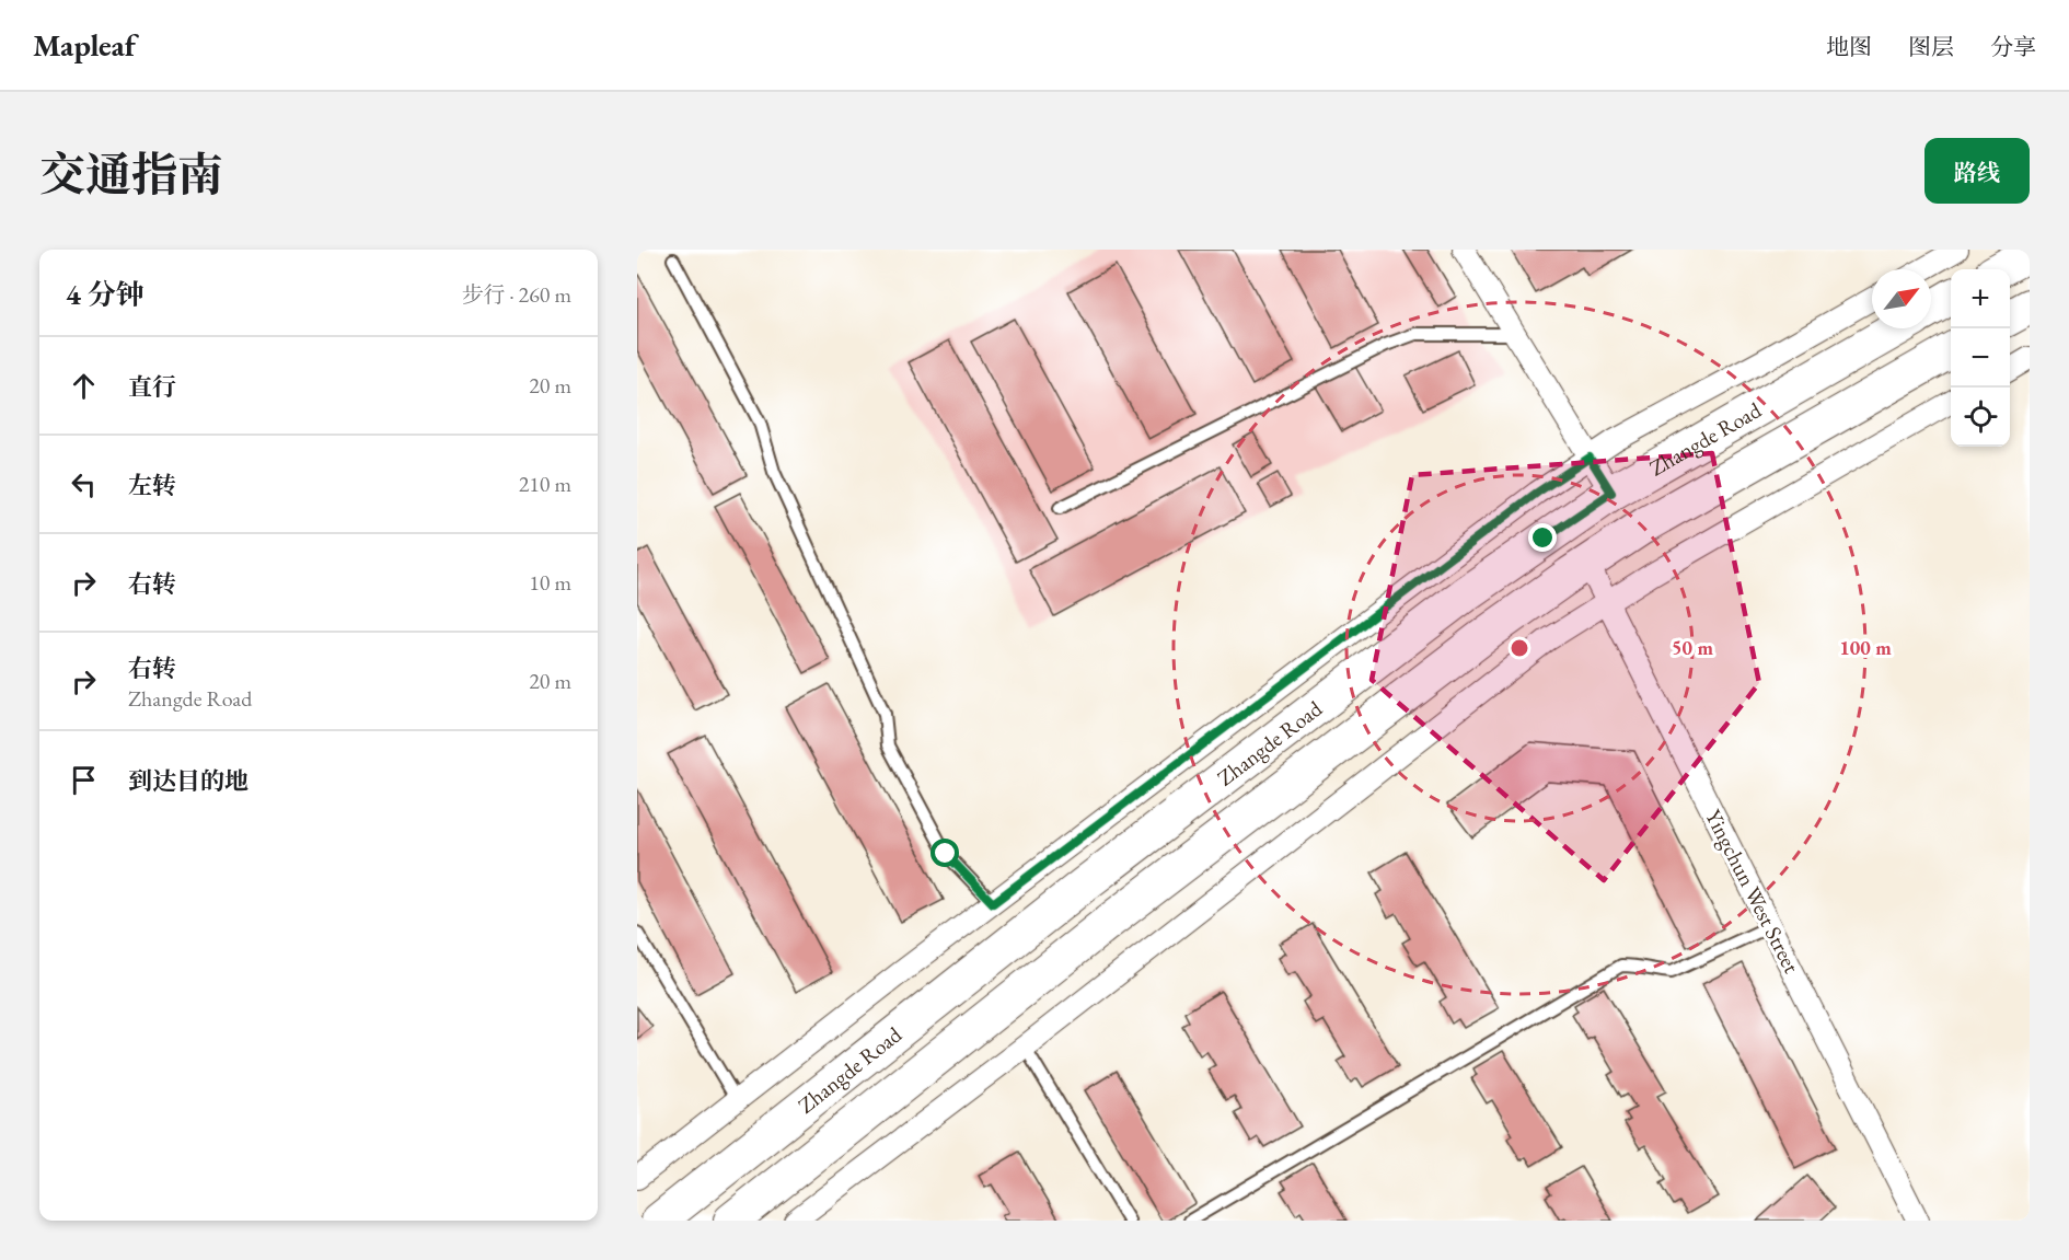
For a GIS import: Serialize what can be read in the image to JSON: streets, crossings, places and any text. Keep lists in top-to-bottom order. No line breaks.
{"streets":{"main road":["Zhangde Road"],"street":["Yingchun West Street"]},"crossings":[["Zhangde Road","Yingchun West Street"]],"north":"top right","page":{"header":"Mapleaf","nav":["地图","图层","分享"],"title":"交通指南","buttons":"路线","heading":["4 分钟","步行 · 260 m"],"map_buttons":["+","−"],"list":[["直行","20 m"],["左转","210 m"],["右转","10 m"],["右转","Zhangde Road","20 m"],"到达目的地"]},"rings":["50 m","100 m"]}
